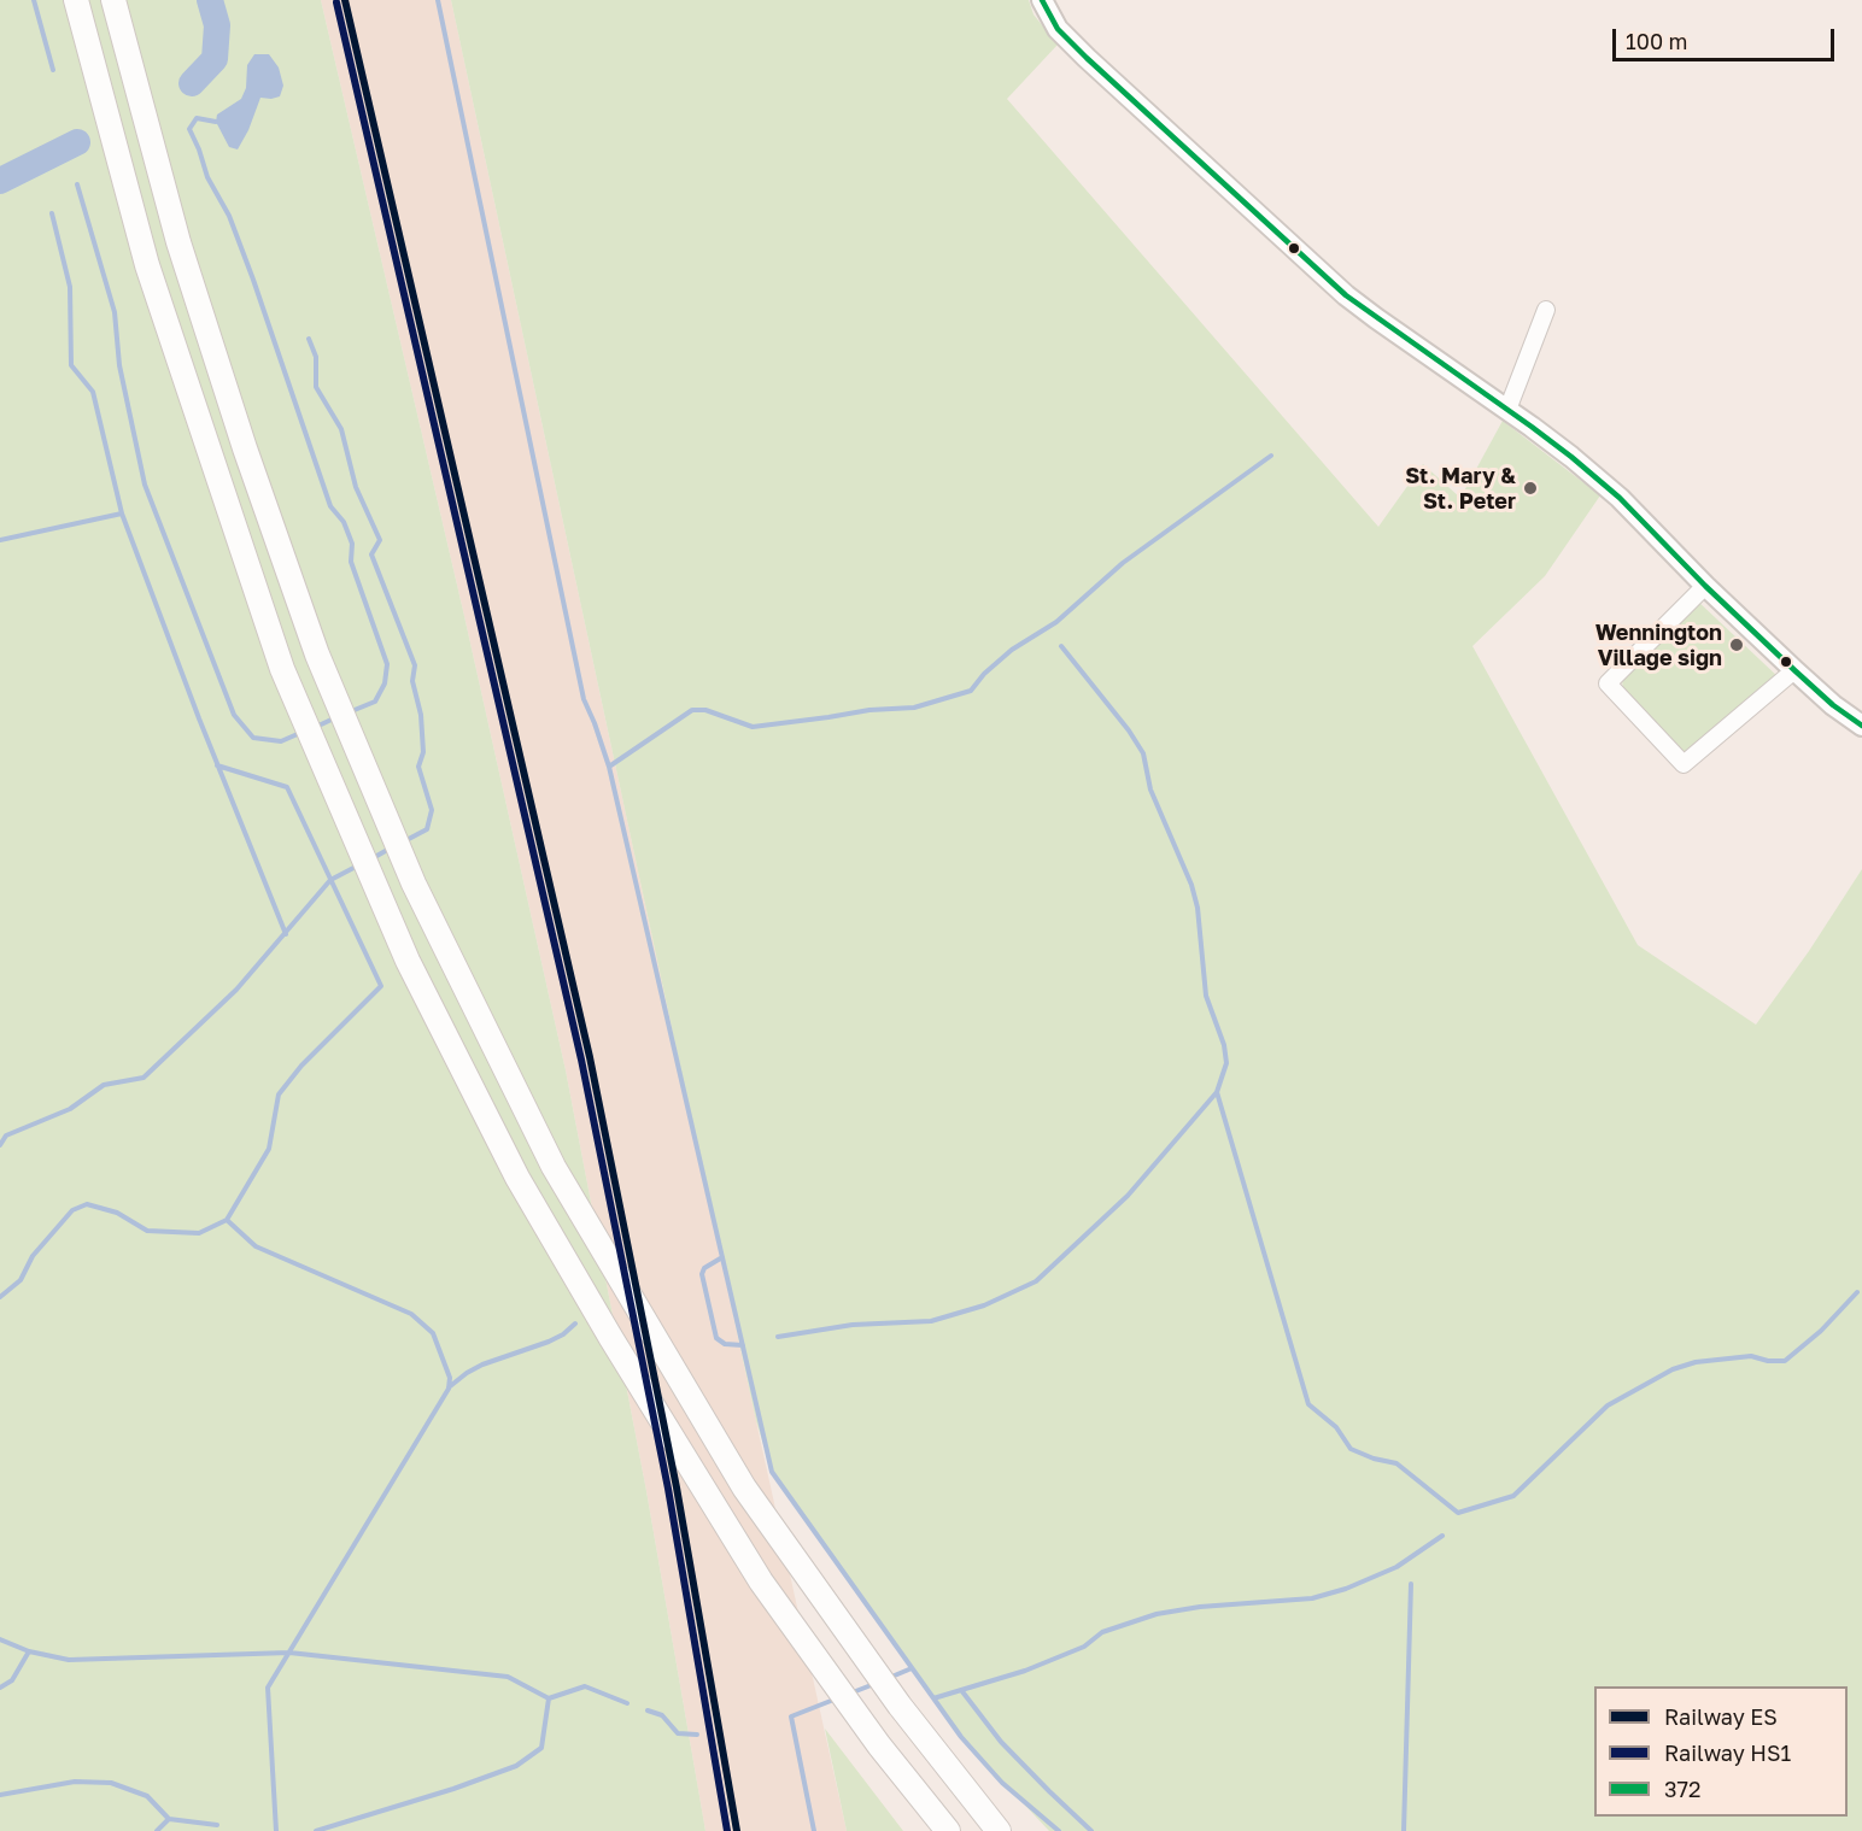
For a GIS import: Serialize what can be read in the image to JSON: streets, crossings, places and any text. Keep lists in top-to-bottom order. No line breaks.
{"places":["St. Mary & St. Peter","Wennington Village sign"],"lines":["rail line ES","transit line 372","rail line HS1"],"legend":["Railway ES","Railway HS1","372"],"scale_bar":"100 m"}
